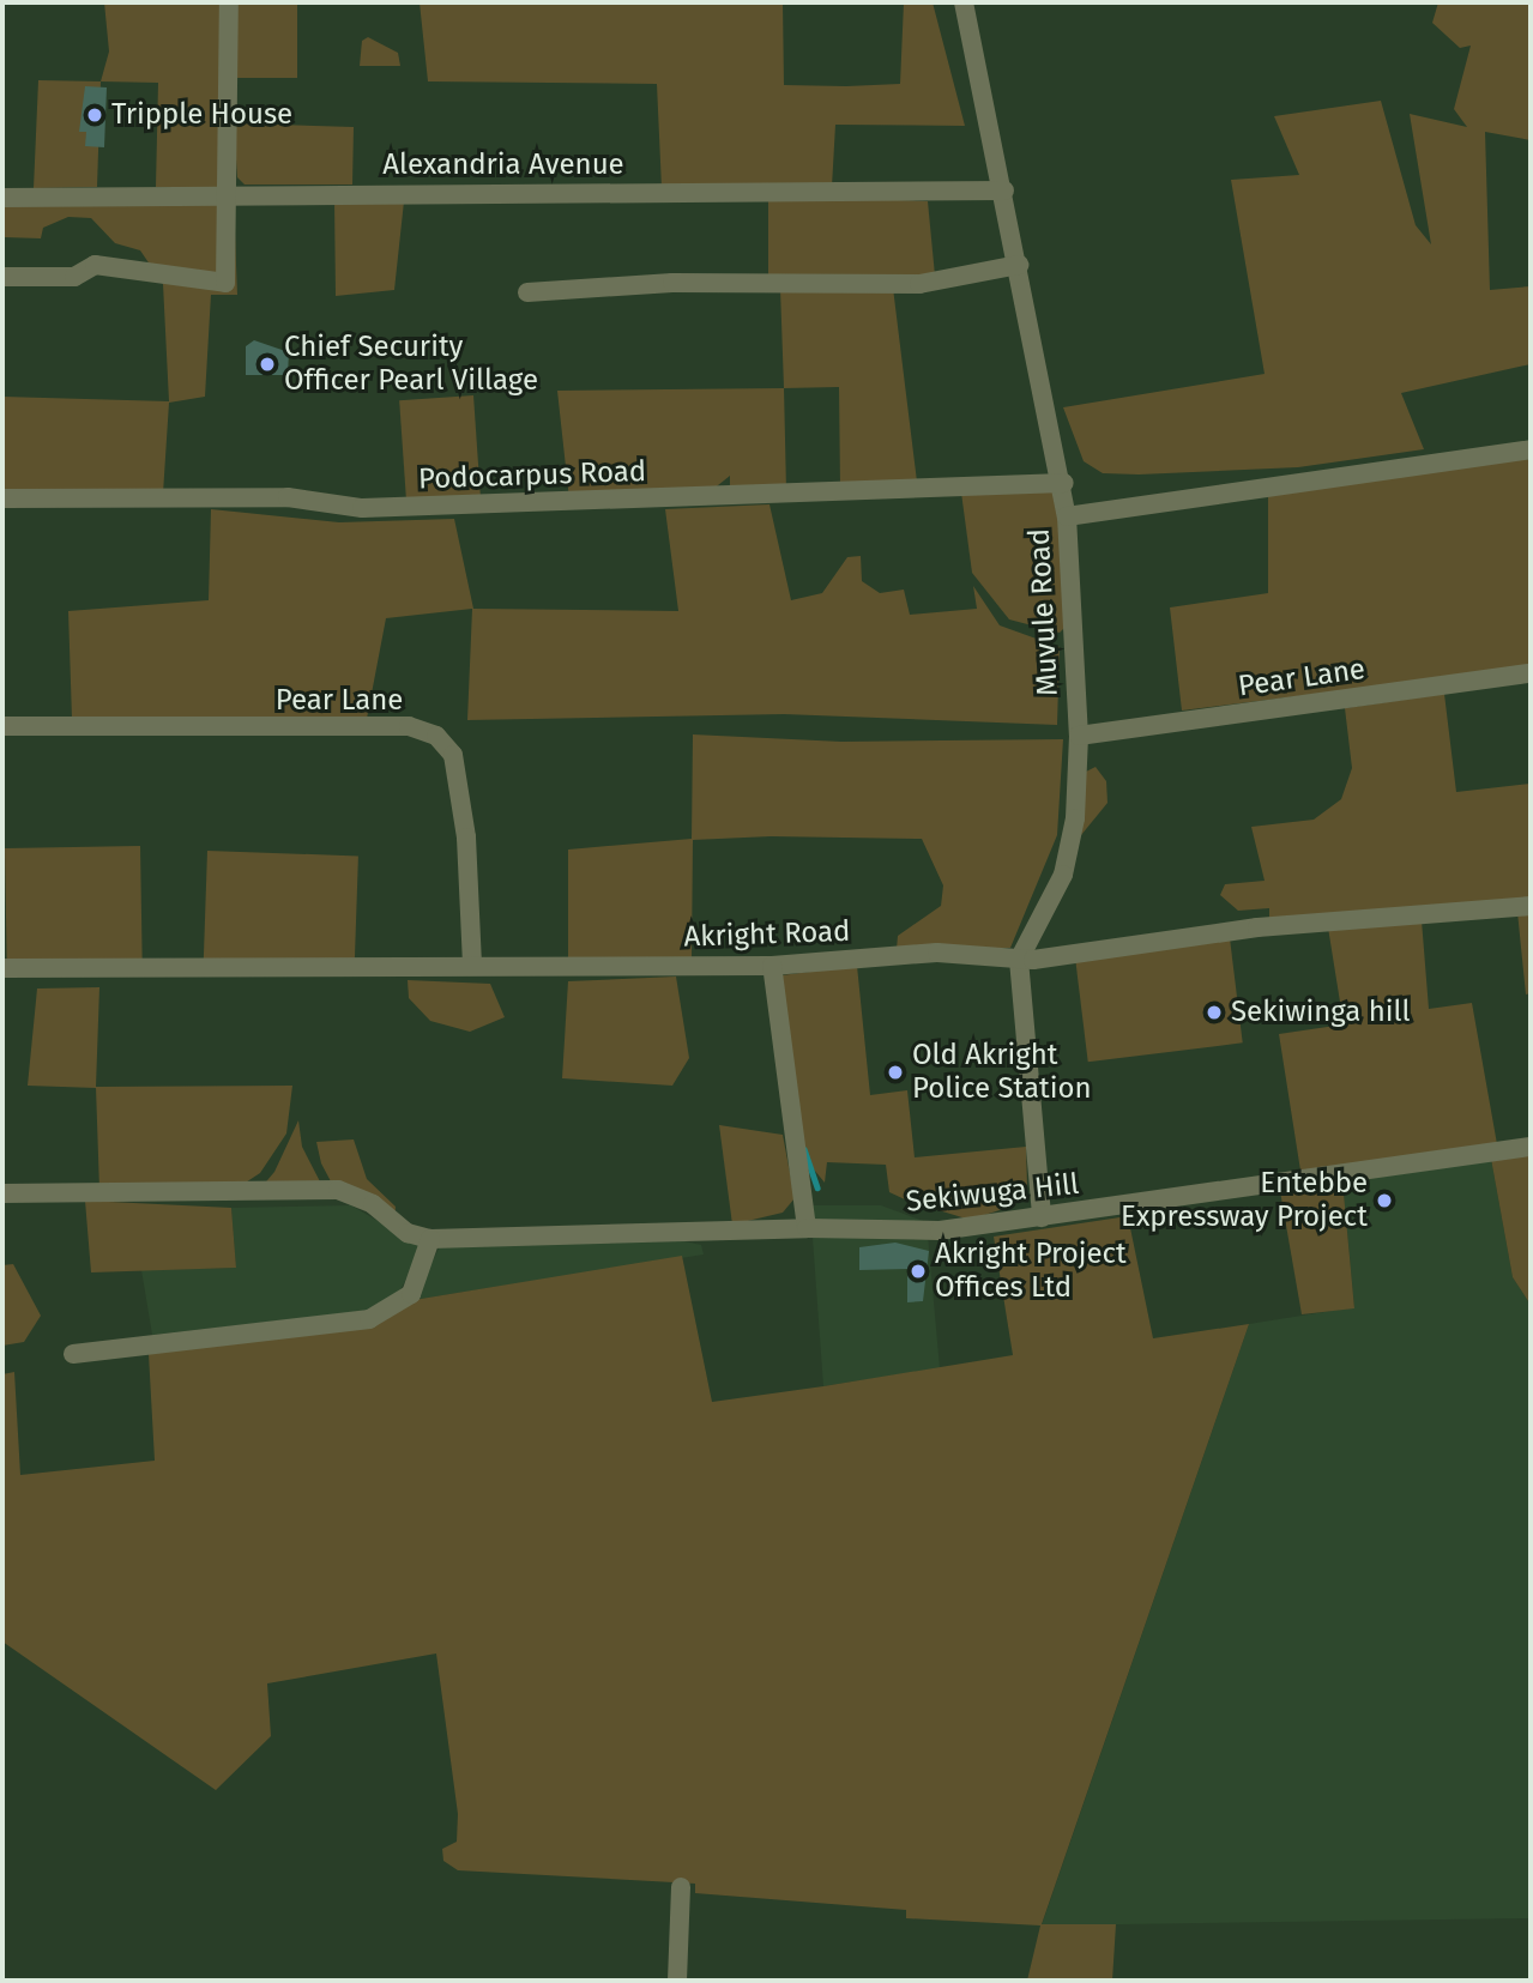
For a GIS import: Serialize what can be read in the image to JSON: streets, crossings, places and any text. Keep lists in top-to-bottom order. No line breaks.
{"streets":{"street":["Alexandria Avenue","Podocarpus Road","Muvule Road","Pear Lane","Akright Road","Sekiwuga Hill"]},"crossings":[["Alexandria Avenue","Muvule Road"],["Podocarpus Road","Muvule Road"],["Muvule Road","Pear Lane"],["Muvule Road","Akright Road"],["Pear Lane","Akright Road"]],"places":["Tripple House","Chief Security Officer Pearl Village","Sekiwinga hill","Old Akright Police Station","Entebbe Expressway Project","Akright Project Offices Ltd"]}
